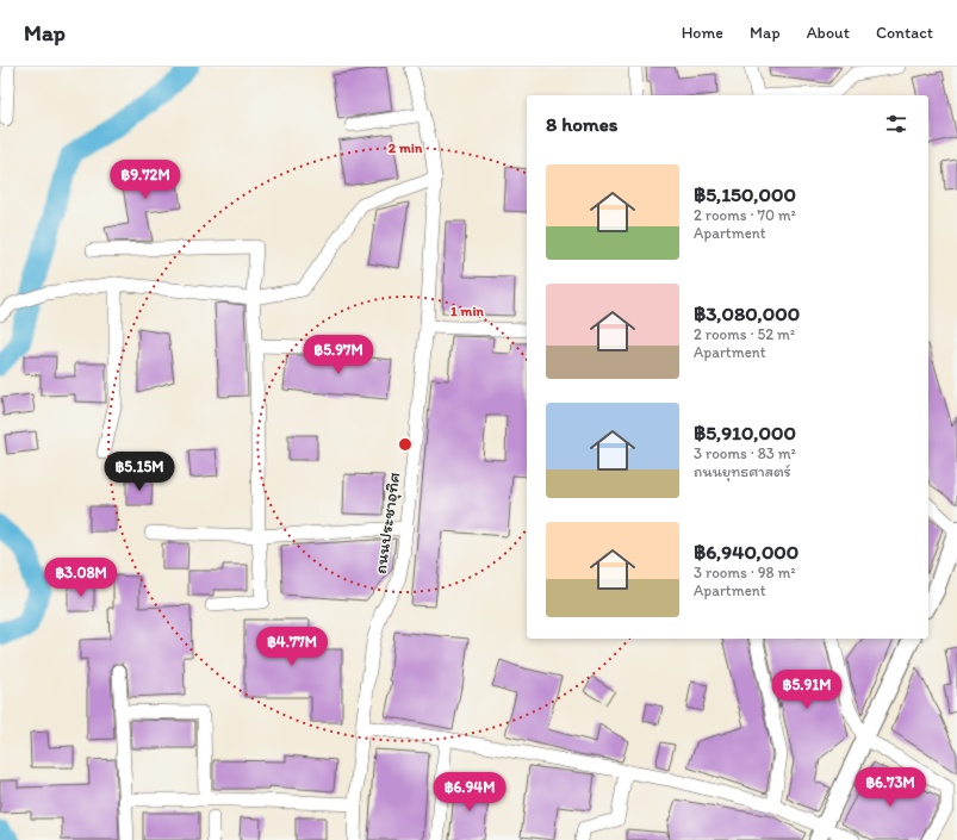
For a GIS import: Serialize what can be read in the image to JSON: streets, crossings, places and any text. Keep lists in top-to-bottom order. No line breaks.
{"streets":{"street":["ถนนประชาอุทิศ"]},"page":{"header":"Map","nav":["Home","Map","About","Contact"],"heading":"8 homes","list":[{"name":"฿5,150,000","note":"2 rooms · 70 m² · Apartment"},{"name":"฿3,080,000","note":"2 rooms · 52 m² · Apartment"},{"name":"฿5,910,000","note":"3 rooms · 83 m² · ถนนยุทธศาสตร์"},{"name":"฿6,940,000","note":"3 rooms · 98 m² · Apartment"}],"price":["฿9.72M","฿5.97M","฿5.15M","฿3.08M","฿4.77M","฿5.91M","฿6.73M","฿6.94M"]},"rings":["2 min","1 min"]}
